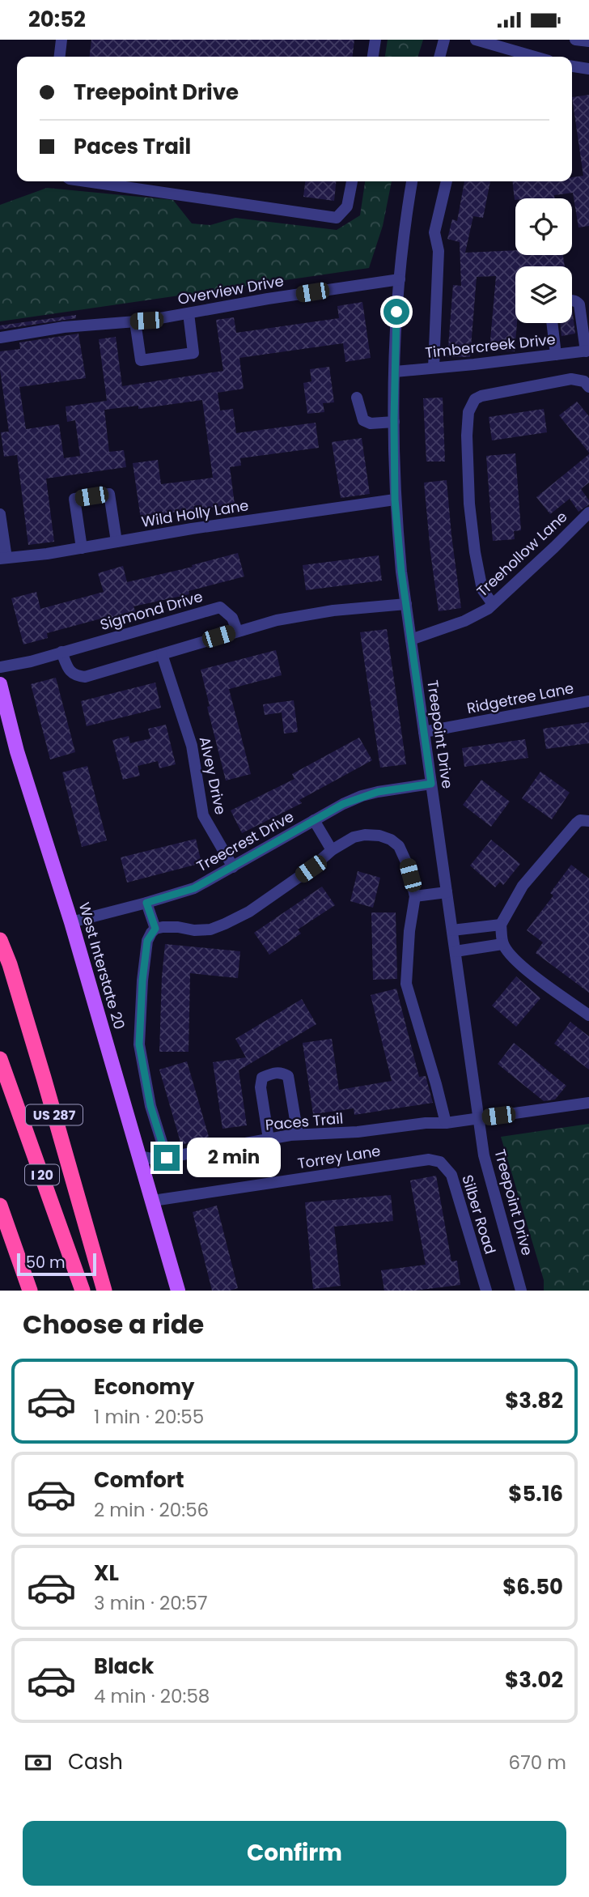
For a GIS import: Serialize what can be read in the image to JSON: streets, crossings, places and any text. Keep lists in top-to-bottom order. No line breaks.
{"streets":{"highway":["US 287","I 20"],"main road":["West Interstate 20"],"street":["Overview Drive","Timbercreek Drive","Wild Holly Lane","Treehollow Lane","Sigmond Drive","Ridgetree Lane","Treepoint Drive","Alvey Drive","Treecrest Drive","Paces Trail","Torrey Lane","Silber Road"]},"crossings":[["Overview Drive","Treepoint Drive"],["Timbercreek Drive","Treepoint Drive"],["Wild Holly Lane","Treepoint Drive"],["Treehollow Lane","Treepoint Drive"],["Ridgetree Lane","Treepoint Drive"],["Treepoint Drive","Treecrest Drive"],["Treepoint Drive","Paces Trail"],["Alvey Drive","Treecrest Drive"],["Treecrest Drive","West Interstate 20"],["West Interstate 20","Paces Trail"],["West Interstate 20","Torrey Lane"],["Torrey Lane","Silber Road"]],"scale_bar":"50 m","page":{"status":"20:52","banner":["Treepoint Drive","Paces Trail"],"bubble":"2 min","scale":"50 m","heading":"Choose a ride","list":[{"name":"Economy","note":"1 min · 20:55","value":"$3.82"},{"name":"Comfort","note":"2 min · 20:56","value":"$5.16"},{"name":"XL","note":"3 min · 20:57","value":"$6.50"},{"name":"Black","note":"4 min · 20:58","value":"$3.02"}],"pay":["Cash","670 m"],"buttons":"Confirm"}}
